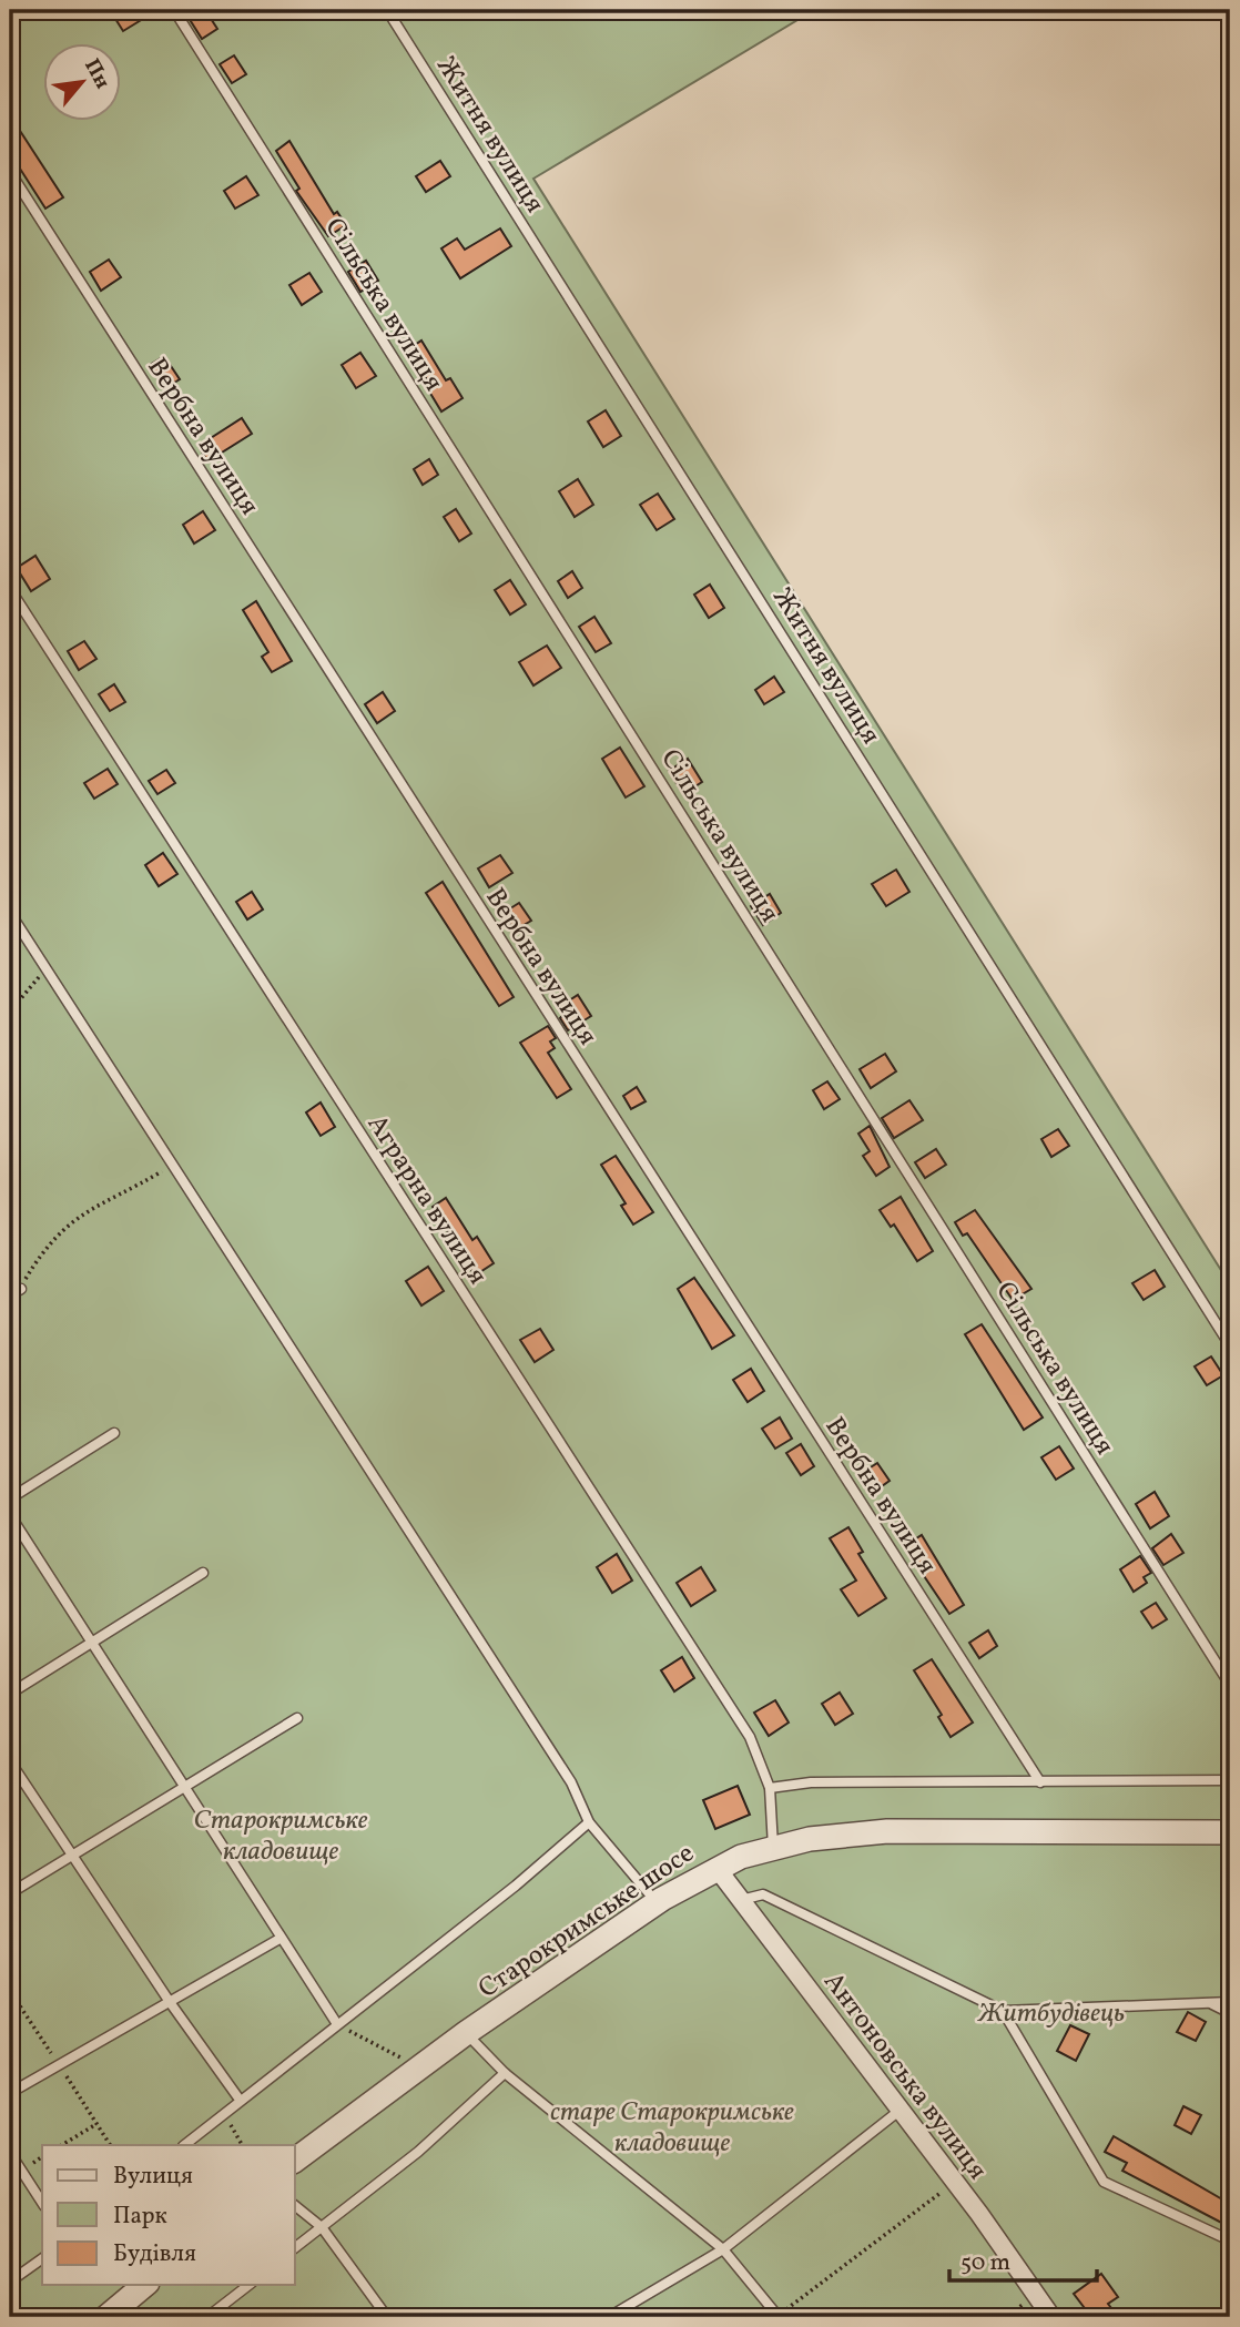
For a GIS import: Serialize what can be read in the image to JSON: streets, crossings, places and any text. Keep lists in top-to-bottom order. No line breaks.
{"streets":{"street":["Старокримське шосе","Антоновська вулиця"],"lane":["Житня вулиця","Сільська вулиця","Вербна вулиця","Аграрна вулиця"]},"crossings":[["Аграрна вулиця","Старокримське шосе"],["Старокримське шосе","Антоновська вулиця"]],"parks":["Старокримське кладовище","Житбудівець","старе Старокримське кладовище"],"legend":["Вулиця","Парк","Будівля"],"scale_bar":"50 m","north":"top right"}
